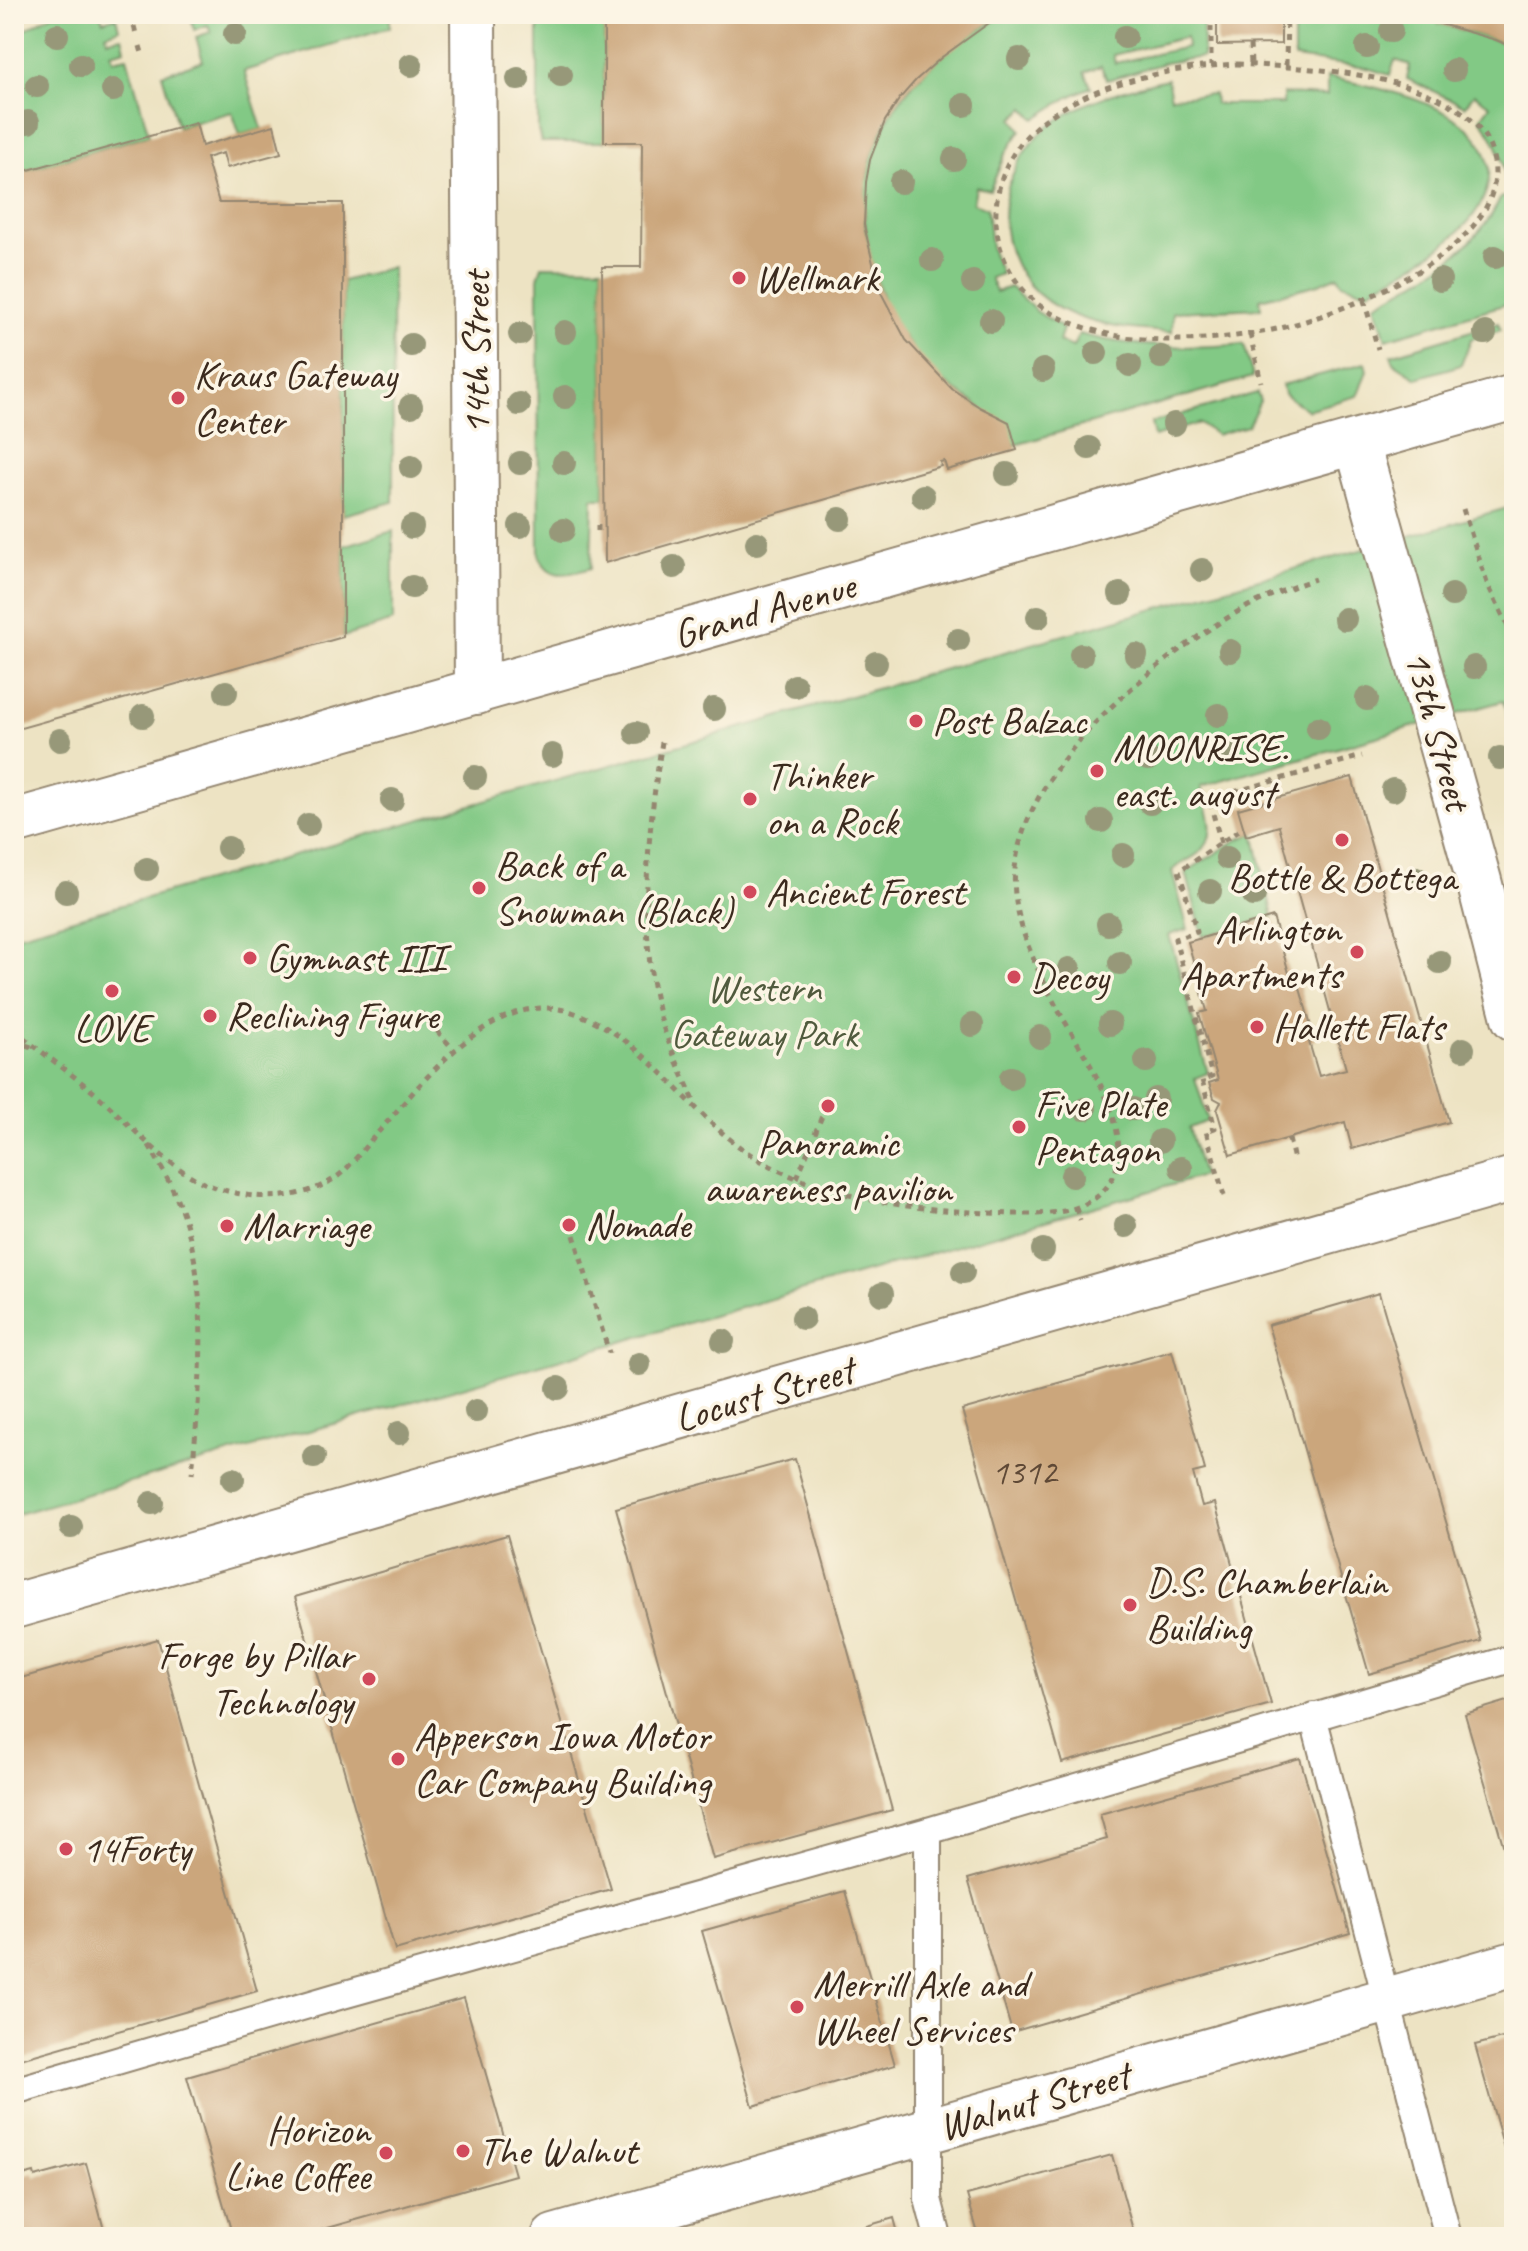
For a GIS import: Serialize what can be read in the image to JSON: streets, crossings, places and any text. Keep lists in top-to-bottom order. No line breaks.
{"streets":{"main road":["14th Street","Grand Avenue","13th Street","Locust Street","Walnut Street"]},"crossings":[["14th Street","Grand Avenue"],["Grand Avenue","13th Street"]],"parks":["Western Gateway Park"],"places":["Wellmark","Kraus Gateway Center","Post Balzac","MOONRISE. east. august","Thinker on a Rock","Bottle & Bottega","Back of a Snowman (Black)","Ancient Forest","Arlington Apartments","Gymnast III","Decoy","LOVE","Reclining Figure","Hallett Flats","Panoramic awareness pavilion","Five Plate Pentagon","Nomade","Marriage","D.S. Chamberlain Building","Forge by Pillar Technology","Apperson Iowa Motor Car Company Building","14Forty","Merrill Axle and Wheel Services","The Walnut","Horizon Line Coffee"],"house_numbers":["1312"]}
